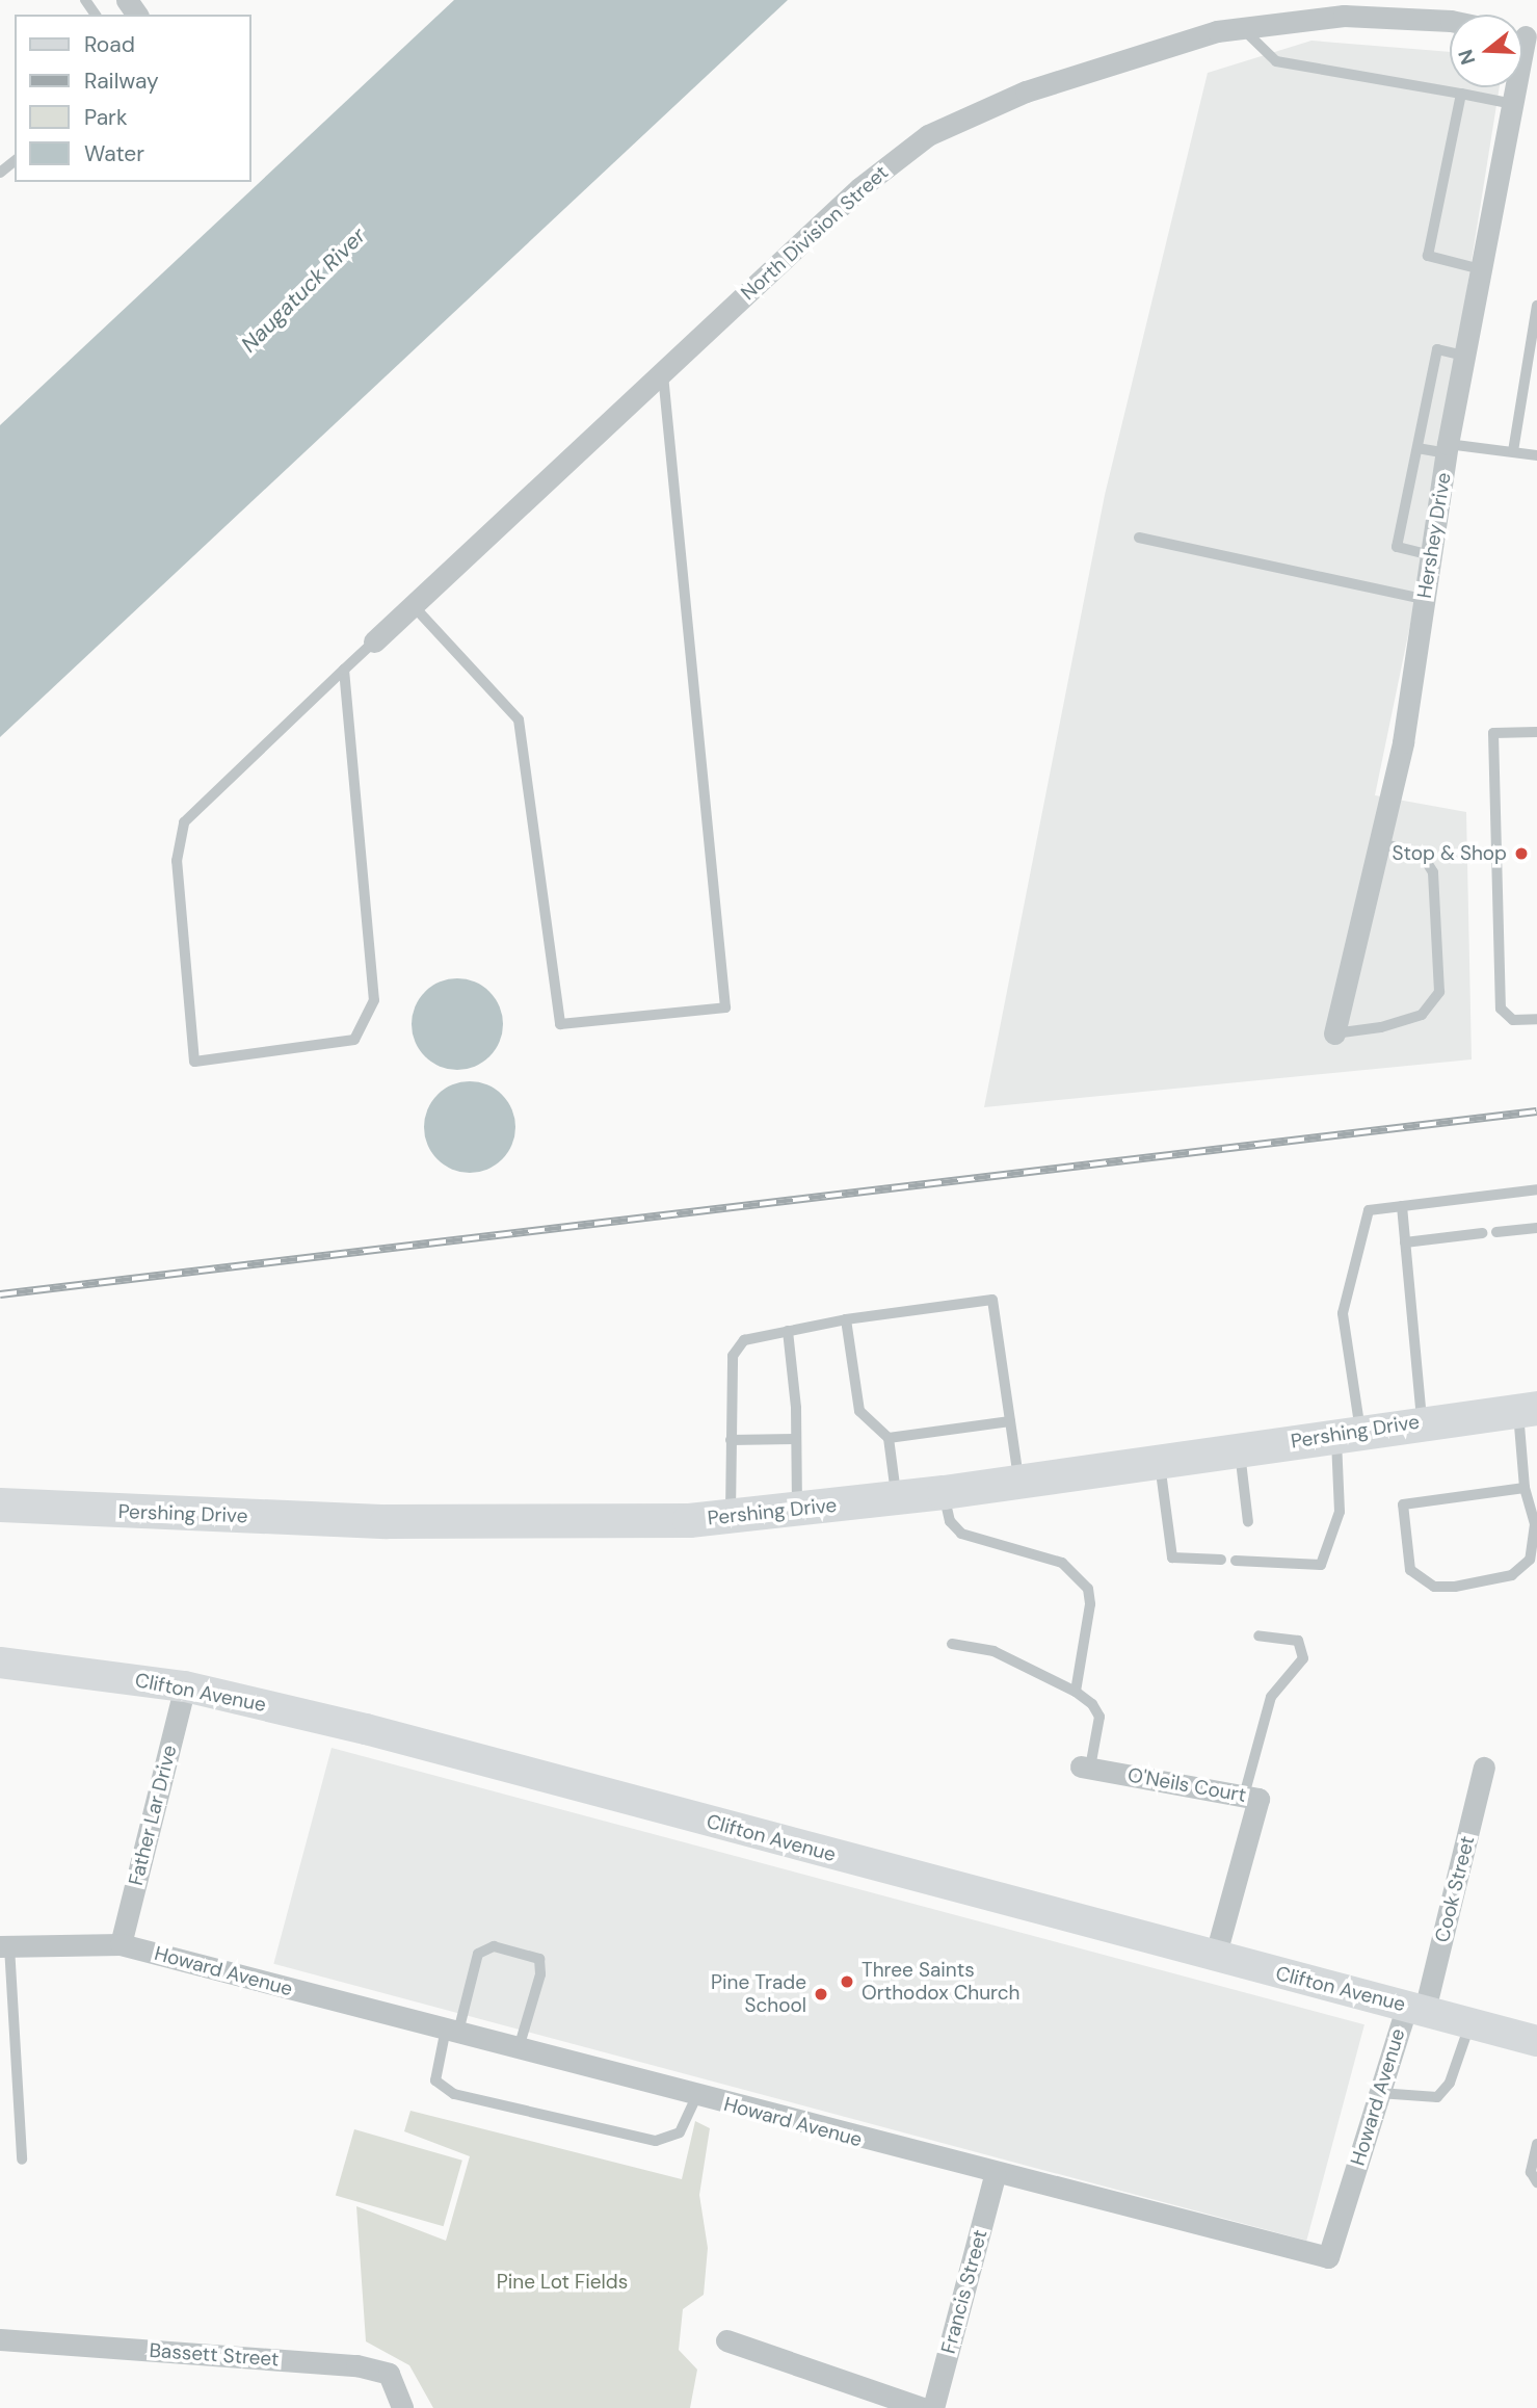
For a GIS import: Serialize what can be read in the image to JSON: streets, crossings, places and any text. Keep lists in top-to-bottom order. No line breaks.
{"streets":{"main road":["Pershing Drive","Clifton Avenue"],"street":["North Division Street","Hershey Drive","O'Neils Court","Father Lar Drive","Cook Street","Howard Avenue","Francis Street","Bassett Street"]},"crossings":[["Clifton Avenue","O'Neils Court"],["Clifton Avenue","Father Lar Drive"],["Clifton Avenue","Cook Street"],["Clifton Avenue","Howard Avenue"],["Father Lar Drive","Howard Avenue"],["Cook Street","Howard Avenue"],["Howard Avenue","Francis Street"]],"water":["Naugatuck River"],"parks":["Pine Lot Fields"],"places":["Stop & Shop","Three Saints Orthodox Church","Pine Trade School"],"legend":["Road","Railway","Park","Water"],"north":"left"}
